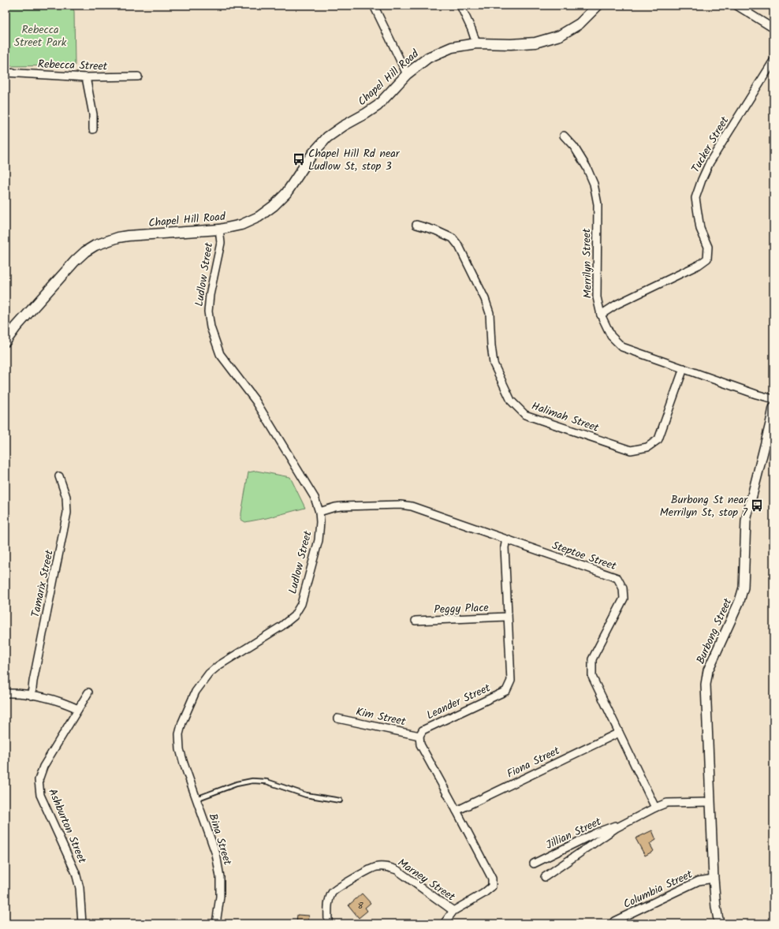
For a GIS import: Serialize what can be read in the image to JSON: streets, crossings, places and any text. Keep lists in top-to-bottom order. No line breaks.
{"streets":{"main road":["Chapel Hill Road"],"street":["Rebecca Street","Tucker Street","Merrilyn Street","Ludlow Street","Halimah Street","Steptoe Street","Tamarix Street","Peggy Place","Burbong Street","Leander Street","Kim Street","Fiona Street","Ashburton Street","Jillian Street","Bina Street","Marney Street","Columbia Street"]},"crossings":[["Chapel Hill Road","Ludlow Street"],["Tucker Street","Merrilyn Street"],["Merrilyn Street","Halimah Street"],["Ludlow Street","Steptoe Street"],["Ludlow Street","Bina Street"],["Steptoe Street","Leander Street"],["Steptoe Street","Fiona Street"],["Steptoe Street","Jillian Street"],["Peggy Place","Leander Street"],["Burbong Street","Columbia Street"],["Leander Street","Kim Street"]],"parks":["Rebecca Street Park"],"places":{"bus stop":["Chapel Hill Rd near Ludlow St, stop 3","Burbong St near Merrilyn St, stop 7"]},"house_numbers":["8"]}
